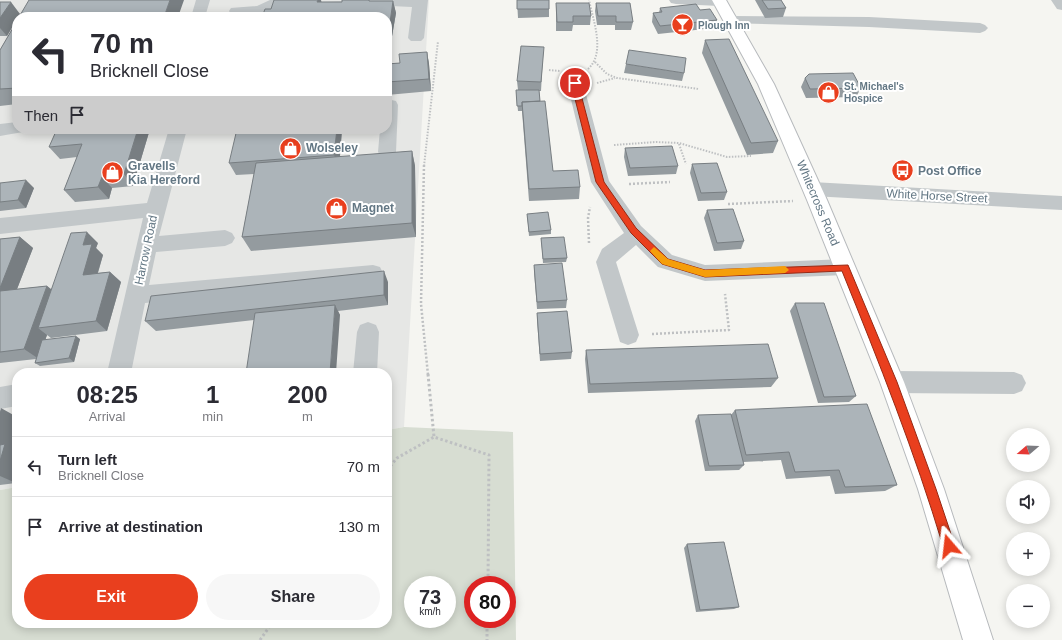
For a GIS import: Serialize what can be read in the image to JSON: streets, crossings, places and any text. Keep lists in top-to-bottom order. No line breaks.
{"streets":{"highway":["Whitecross Road"],"street":["White Horse Street","Harrow Road"]},"crossings":[["White Horse Street","Whitecross Road"]],"places":{"bar":["Plough Inn"],"shop":["St. Michael's Hospice","Wolseley","Gravells Kia Hereford","Magnet"],"bus stop":["Post Office"]},"north":"left","page":{"turn":["70 m","Bricknell Close"],"then":"Then","eta":["08:25","Arrival","1","min","200","m"],"map_buttons":["+","−"],"list":[{"name":"Turn left","note":"Bricknell Close","value":"70 m"},{"name":"Arrive at destination","value":"130 m"}],"buttons":["Exit","Share"],"speed":"73 km/h","limit":"80"}}
